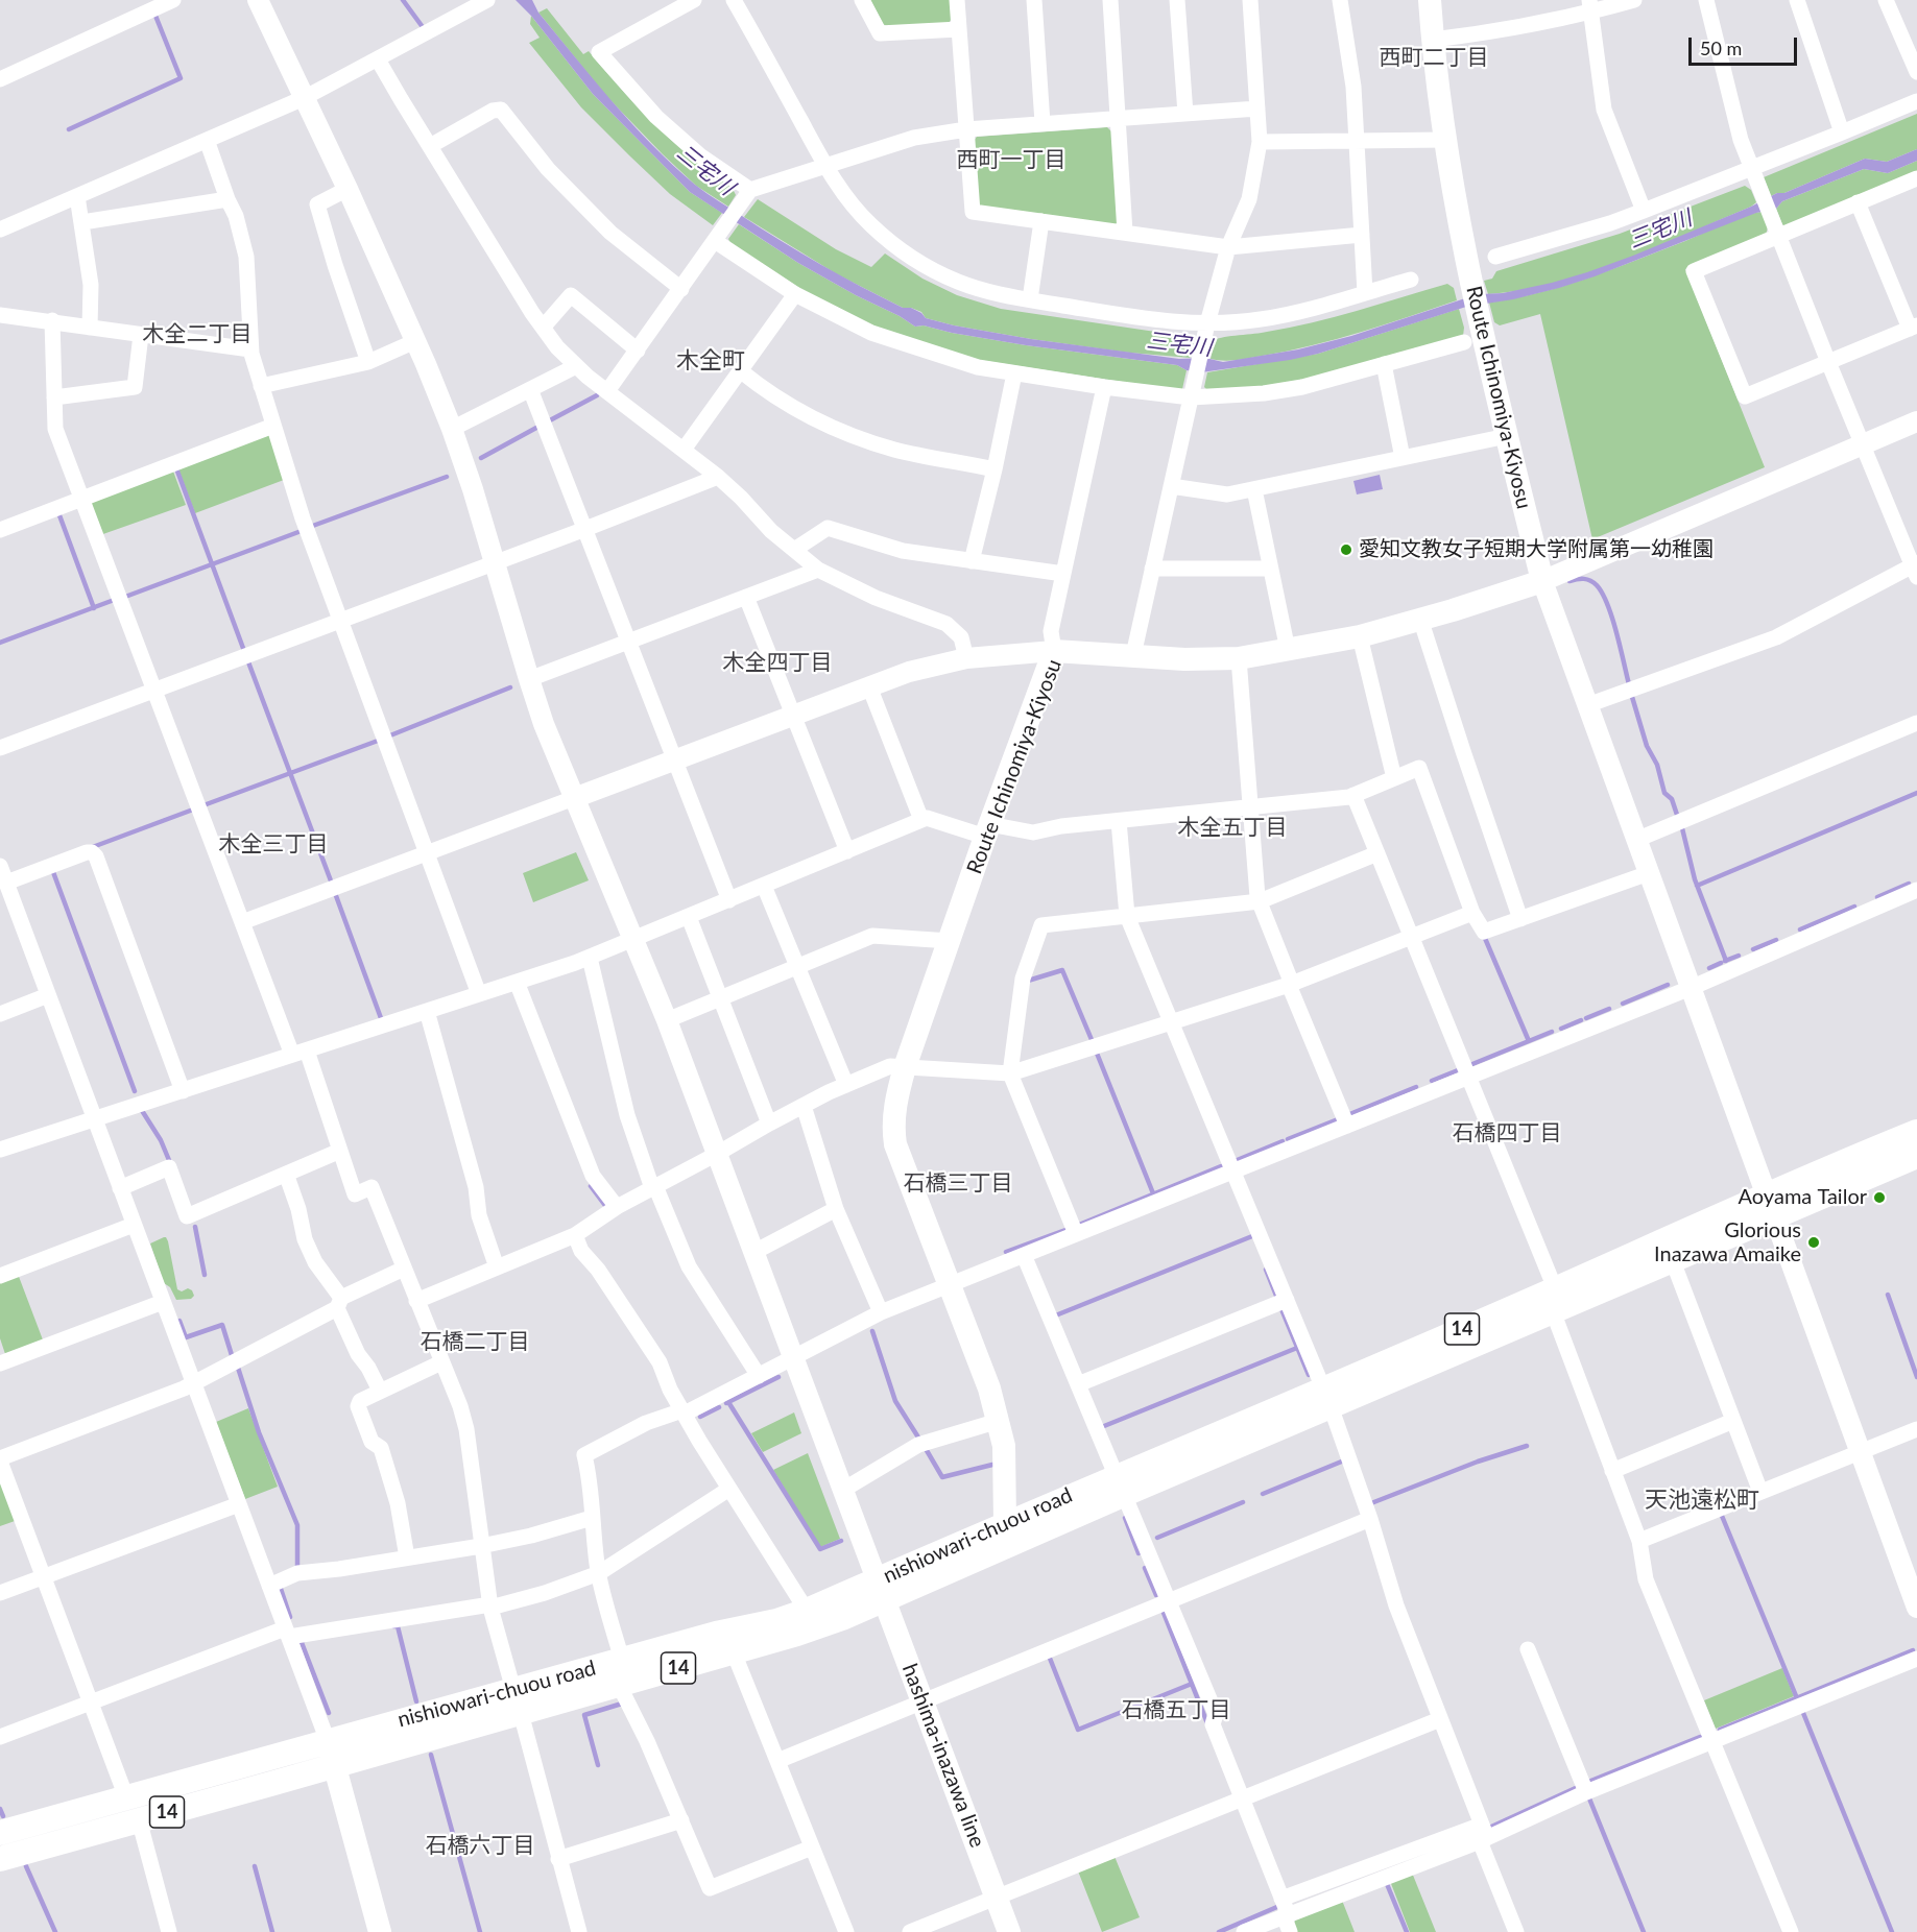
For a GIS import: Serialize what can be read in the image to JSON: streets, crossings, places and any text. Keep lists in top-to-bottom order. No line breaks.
{"streets":{"main road":["Route Ichinomiya-Kiyosu","14","nishiowari-chuou road","hashima-inazawa line"]},"crossings":[["Route Ichinomiya-Kiyosu","nishiowari-chuou road"],["nishiowari-chuou road","hashima-inazawa line"]],"districts":["西町二丁目","西町一丁目","木全二丁目","木全町","木全四丁目","木全五丁目","木全三丁目","石橋四丁目","石橋三丁目","石橋二丁目","天池遠松町","石橋五丁目","石橋六丁目"],"water":["三宅川"],"places":["愛知文教女子短期大学附属第一幼稚園","Aoyama Tailor","Glorious Inazawa Amaike"],"scale_bar":"50 m"}
